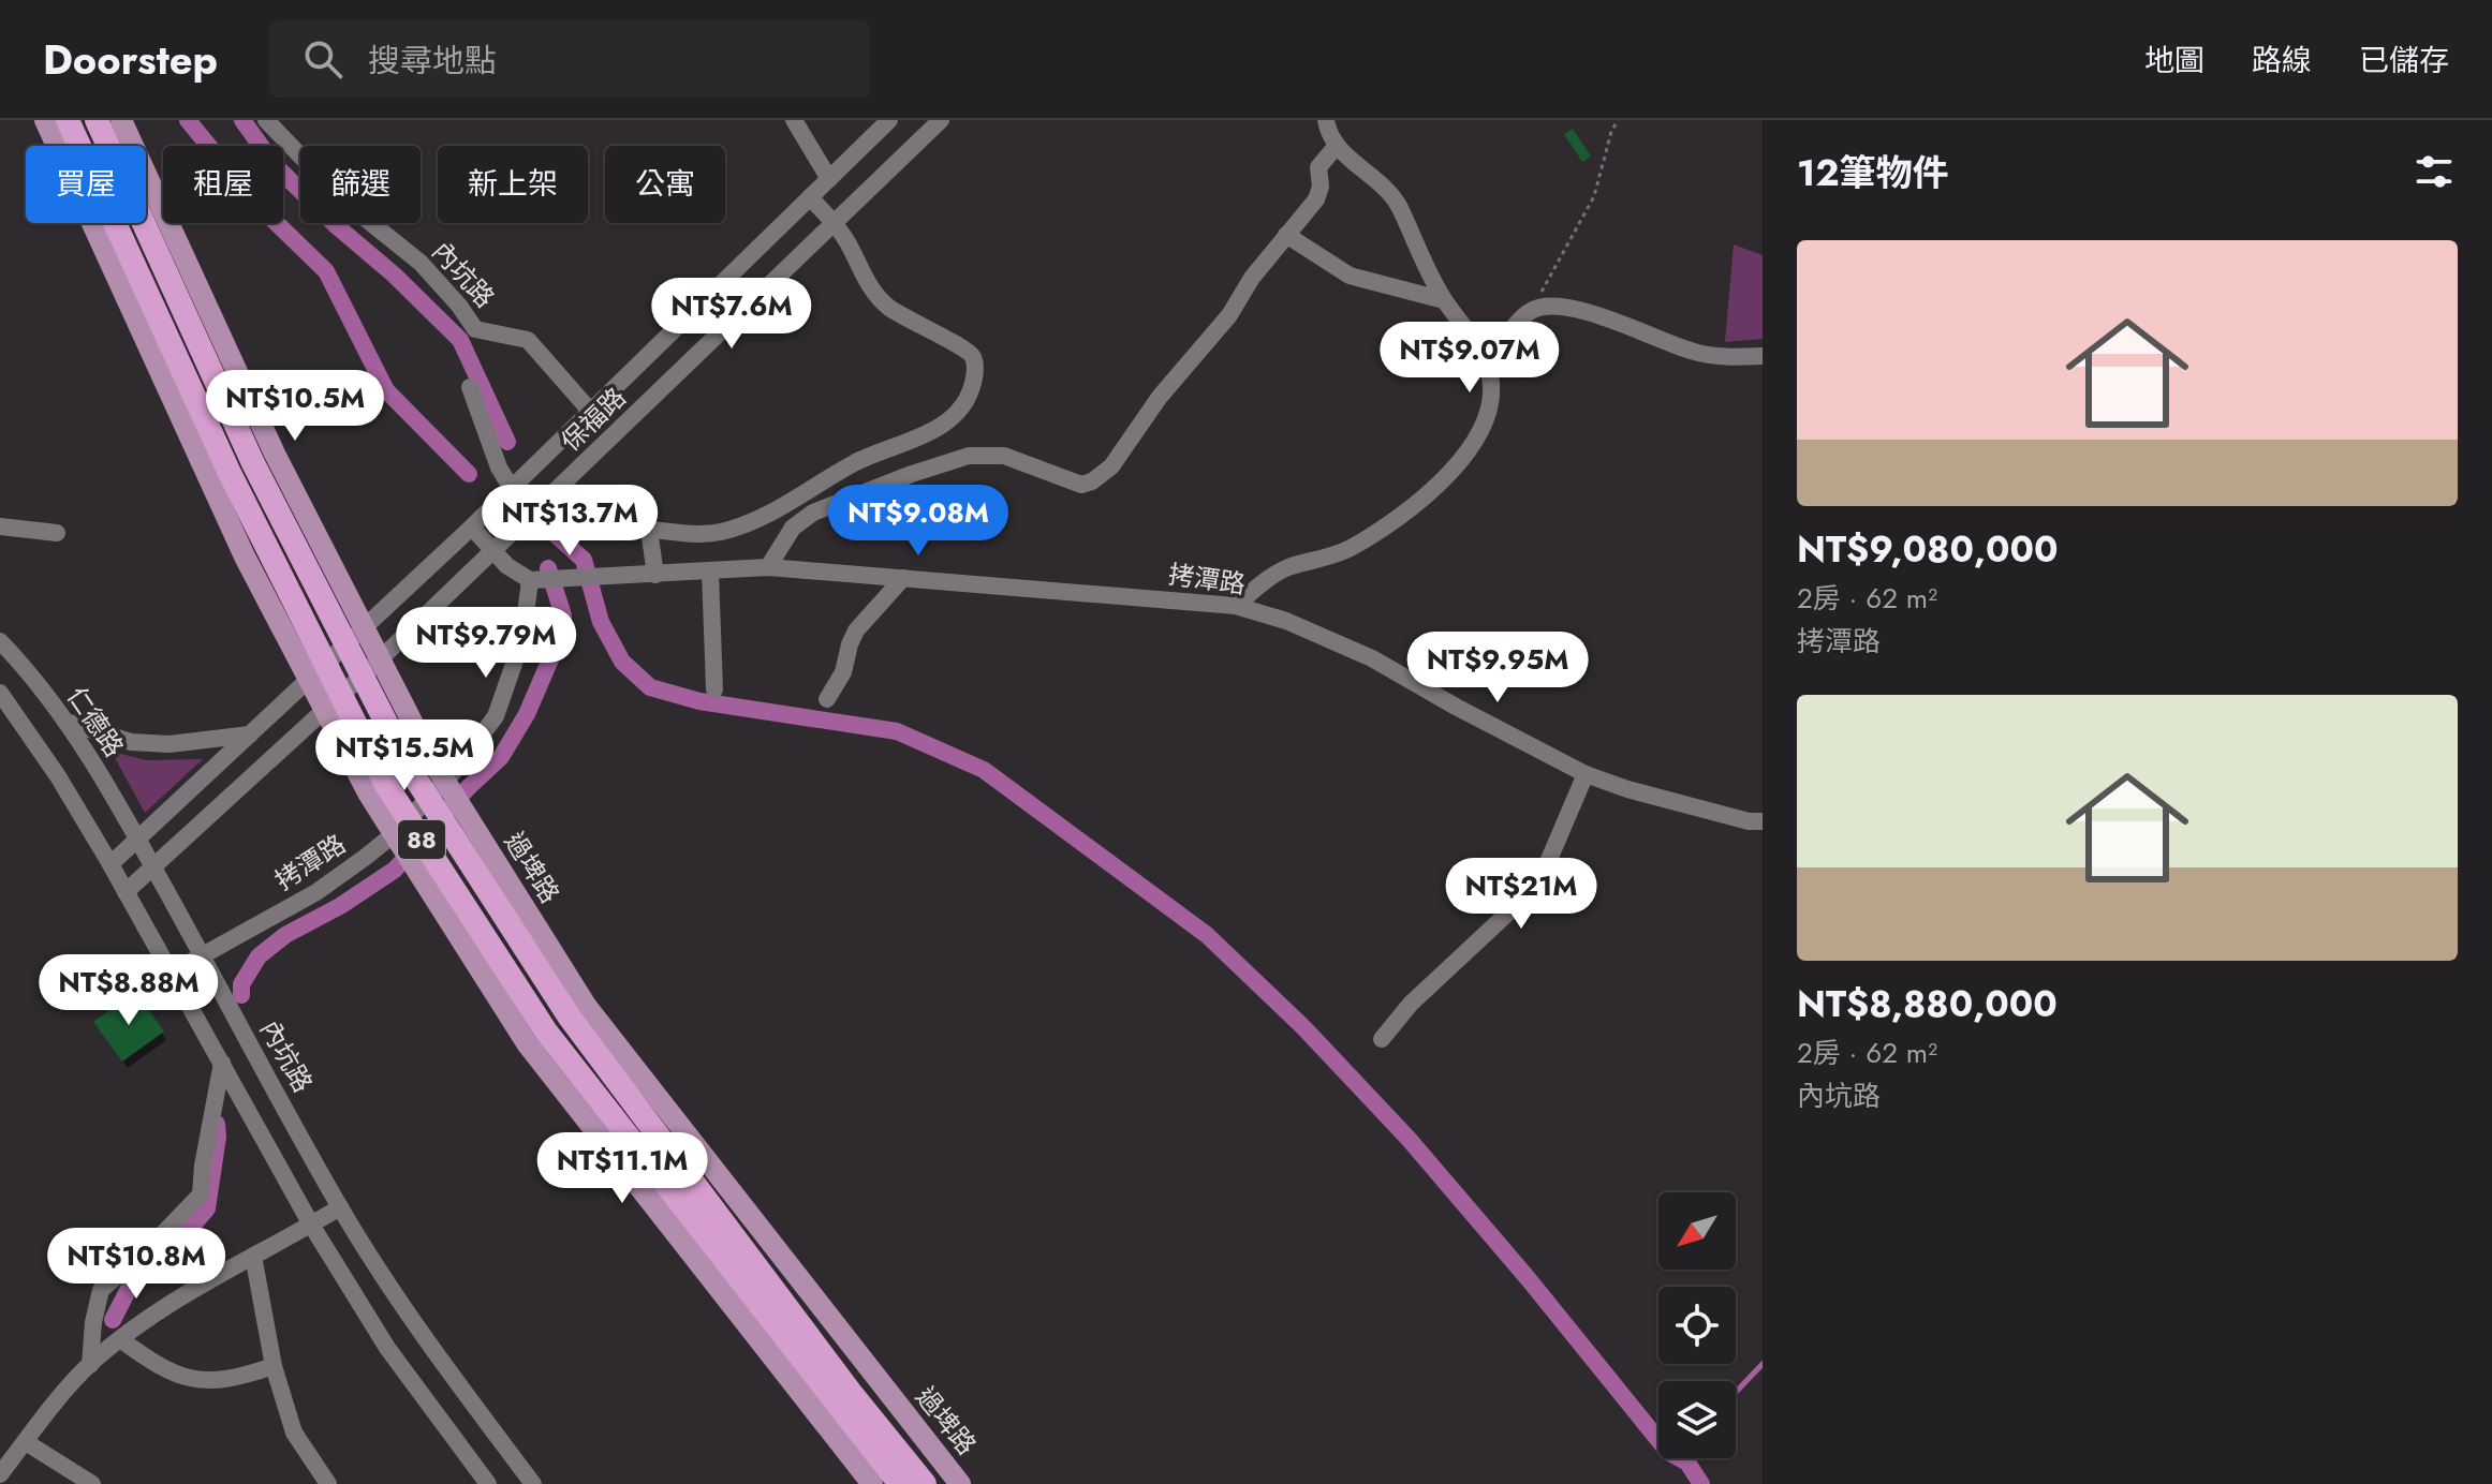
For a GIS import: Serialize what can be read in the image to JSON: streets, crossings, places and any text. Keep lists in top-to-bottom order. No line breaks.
{"streets":{"highway":["88"],"main road":["過埤路"],"street":["內坑路","保福路","拷潭路","仁德路"]},"crossings":[["內坑路","保福路"],["內坑路","拷潭路"],["內坑路","仁德路"],["保福路","仁德路"],["保福路","過埤路"],["拷潭路","過埤路"]],"north":"bottom left","page":{"header":"Doorstep","search":"搜尋地點","nav":["地圖","路線","已儲存"],"heading":"12筆物件","chip":["買屋","租屋","篩選","新上架","公寓"],"list":[{"name":"NT$9,080,000","note":"2房 · 62 m² · 拷潭路"},{"name":"NT$8,880,000","note":"2房 · 62 m² · 內坑路"}],"price":["NT$7.6M","NT$9.07M","NT$10.5M","NT$13.7M","NT$9.08M","NT$9.79M","NT$9.95M","NT$15.5M","NT$21M","NT$8.88M","NT$11.1M","NT$10.8M"]}}
